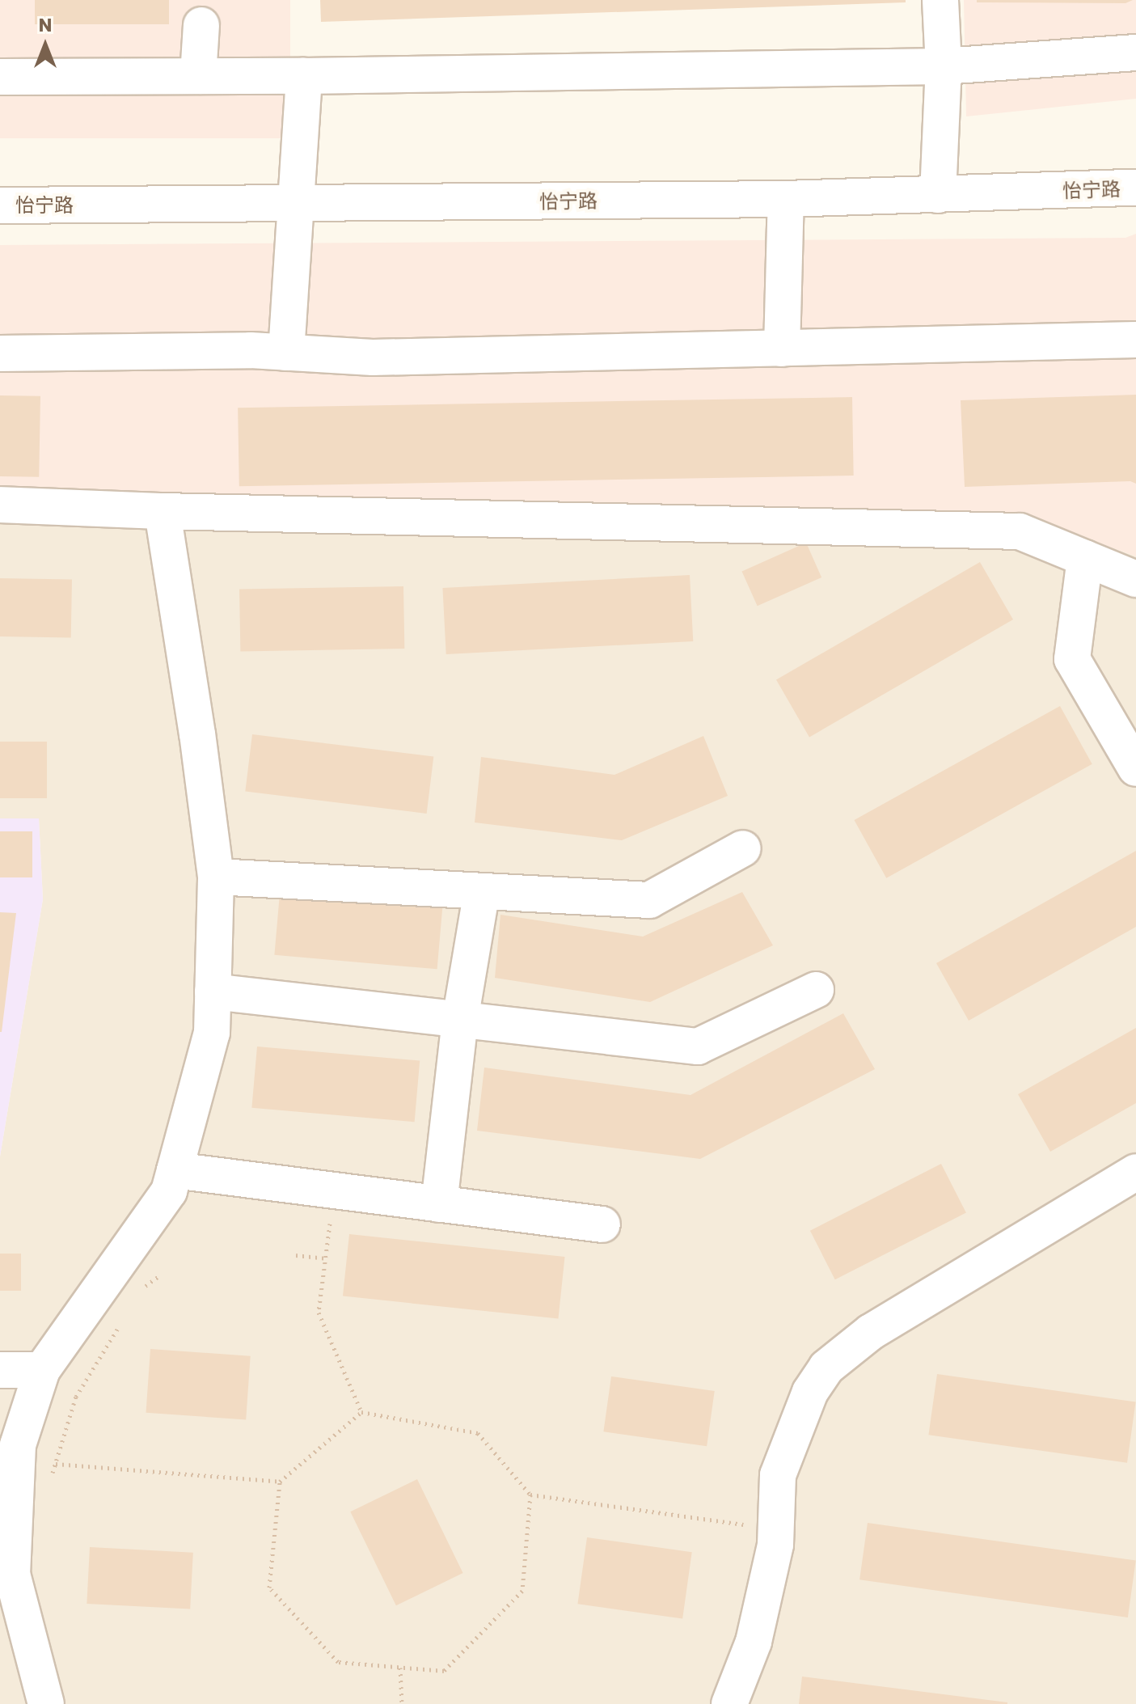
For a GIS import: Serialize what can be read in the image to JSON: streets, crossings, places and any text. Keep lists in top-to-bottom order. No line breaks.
{"streets":{"street":["怡宁路"]},"north":"top"}
